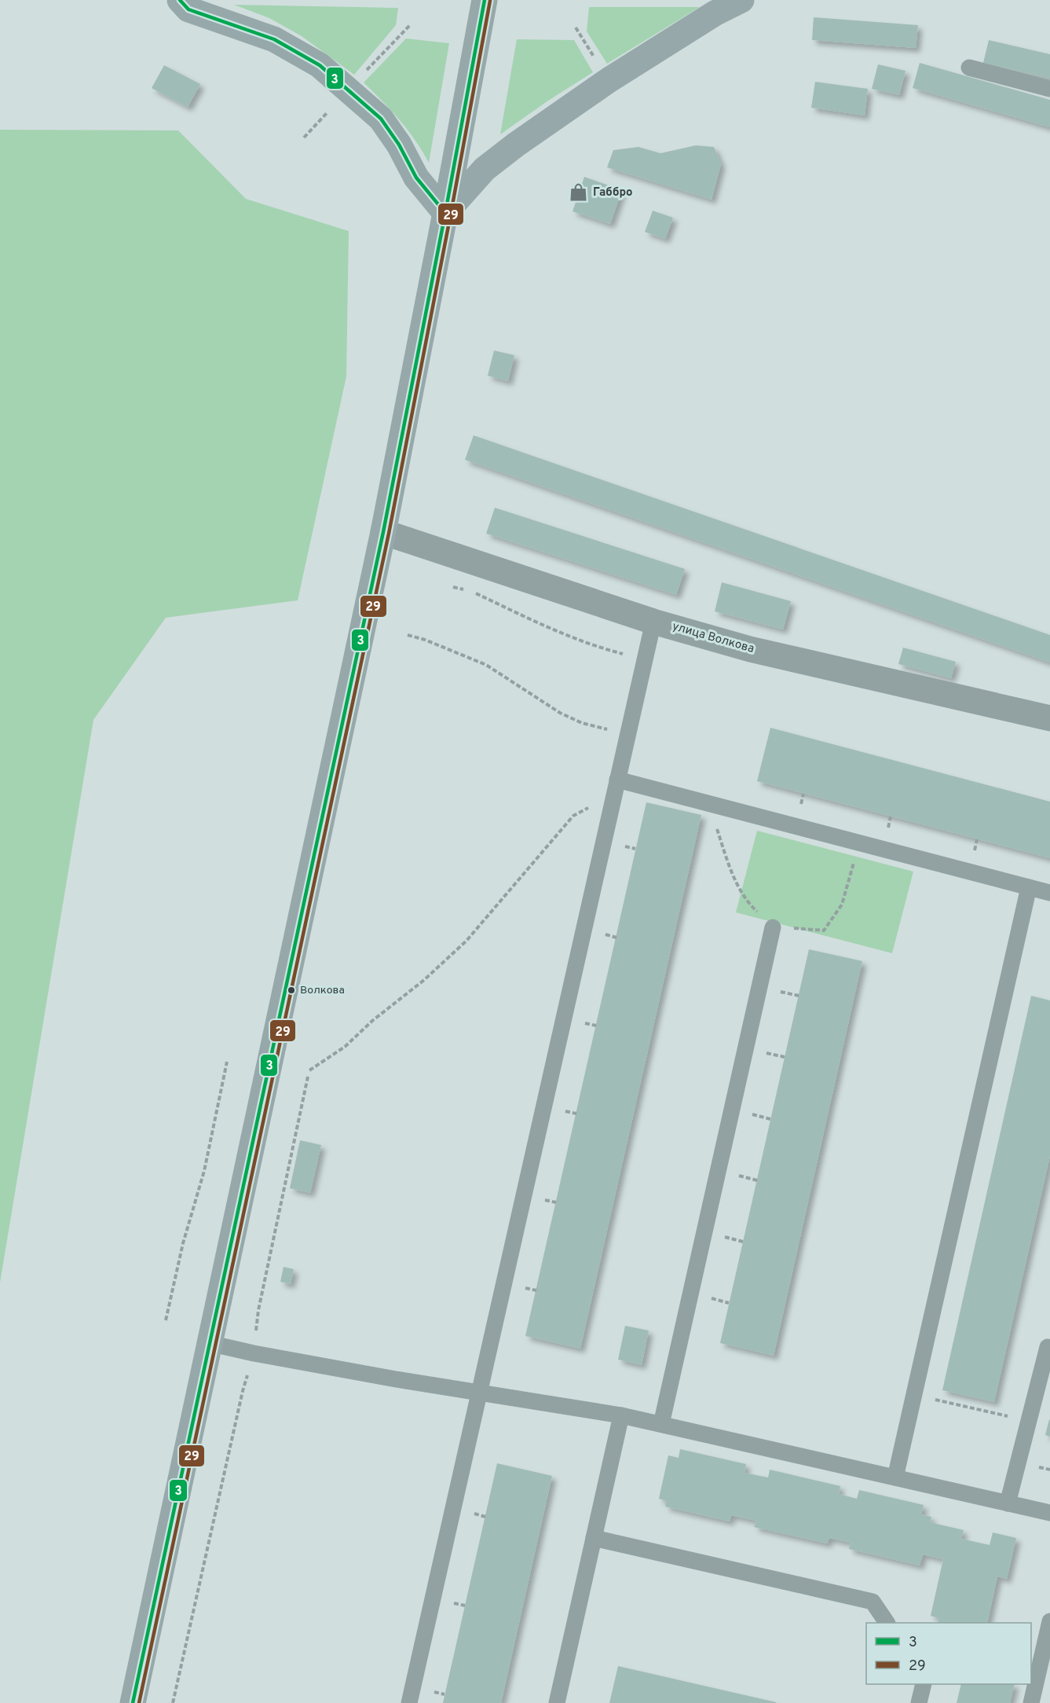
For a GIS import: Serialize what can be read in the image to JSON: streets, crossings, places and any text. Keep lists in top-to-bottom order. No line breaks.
{"streets":{"street":["улица Волкова"]},"places":{"shop":["Габбро"],"other":["Волкова"]},"lines":["transit line 3","transit line 29"],"legend":["3","29"]}
